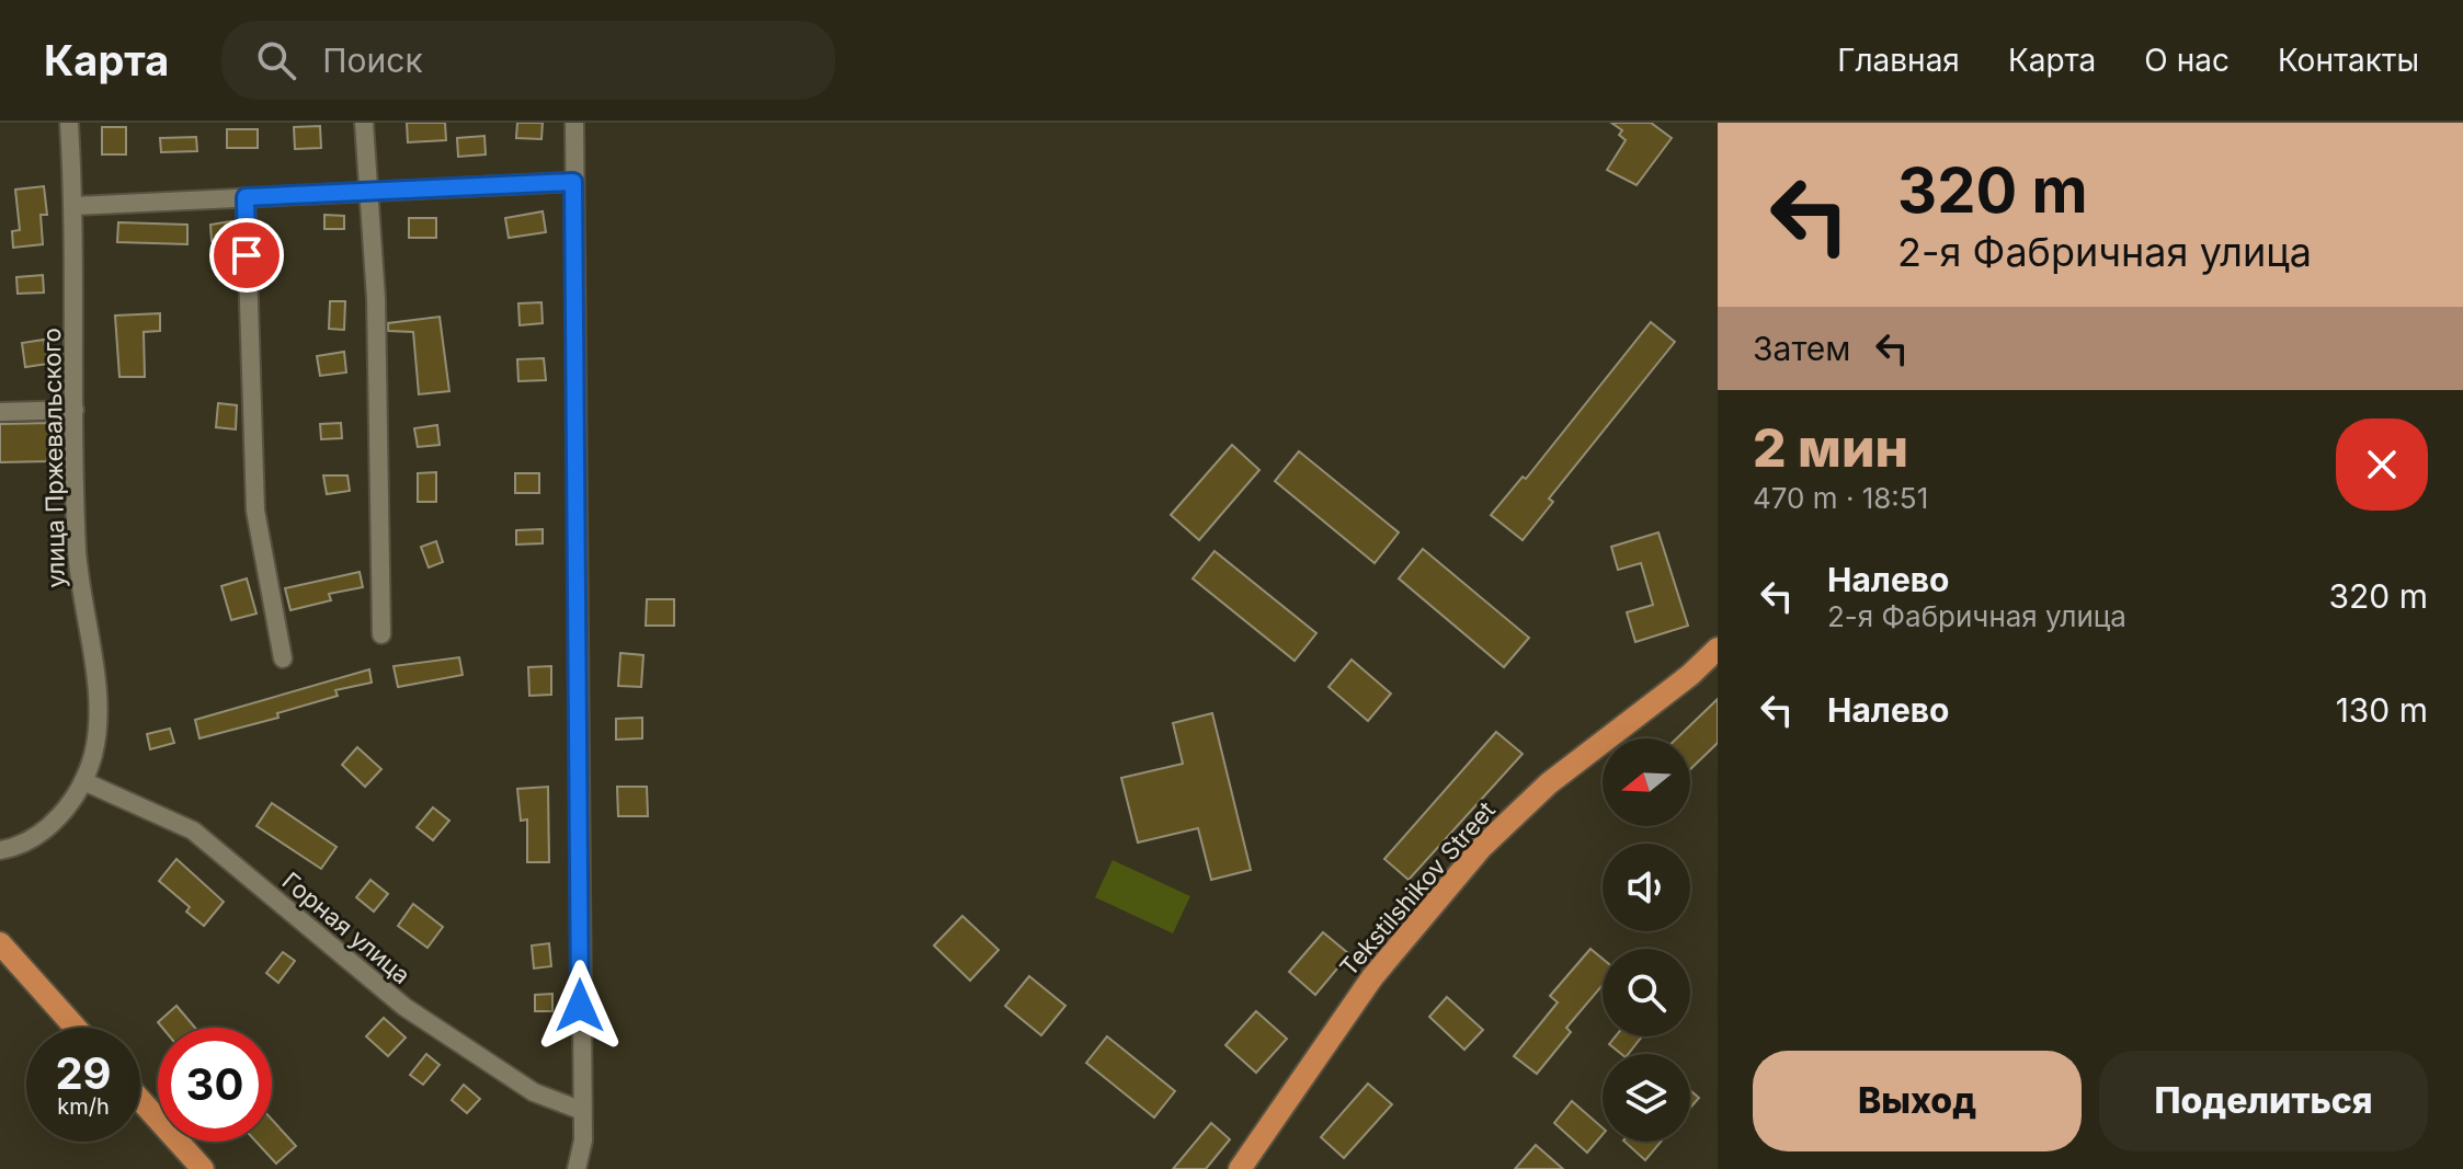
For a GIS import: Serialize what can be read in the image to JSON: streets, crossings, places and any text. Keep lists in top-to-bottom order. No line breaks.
{"streets":{"main road":["Tekstilshikov Street"],"street":["улица Пржевальского","Горная улица"]},"crossings":[["улица Пржевальского","Горная улица"]],"north":"left","page":{"header":"Карта","search":"Поиск","nav":["Главная","Карта","О нас","Контакты"],"turn":["320 m","2-я Фабричная улица"],"then":"Затем","heading":["2 мин","470 m · 18:51"],"list":[{"name":"Налево","note":"2-я Фабричная улица","value":"320 m"},{"name":"Налево","value":"130 m"}],"speed":"29 km/h","limit":"30","buttons":["Выход","Поделиться"]}}
